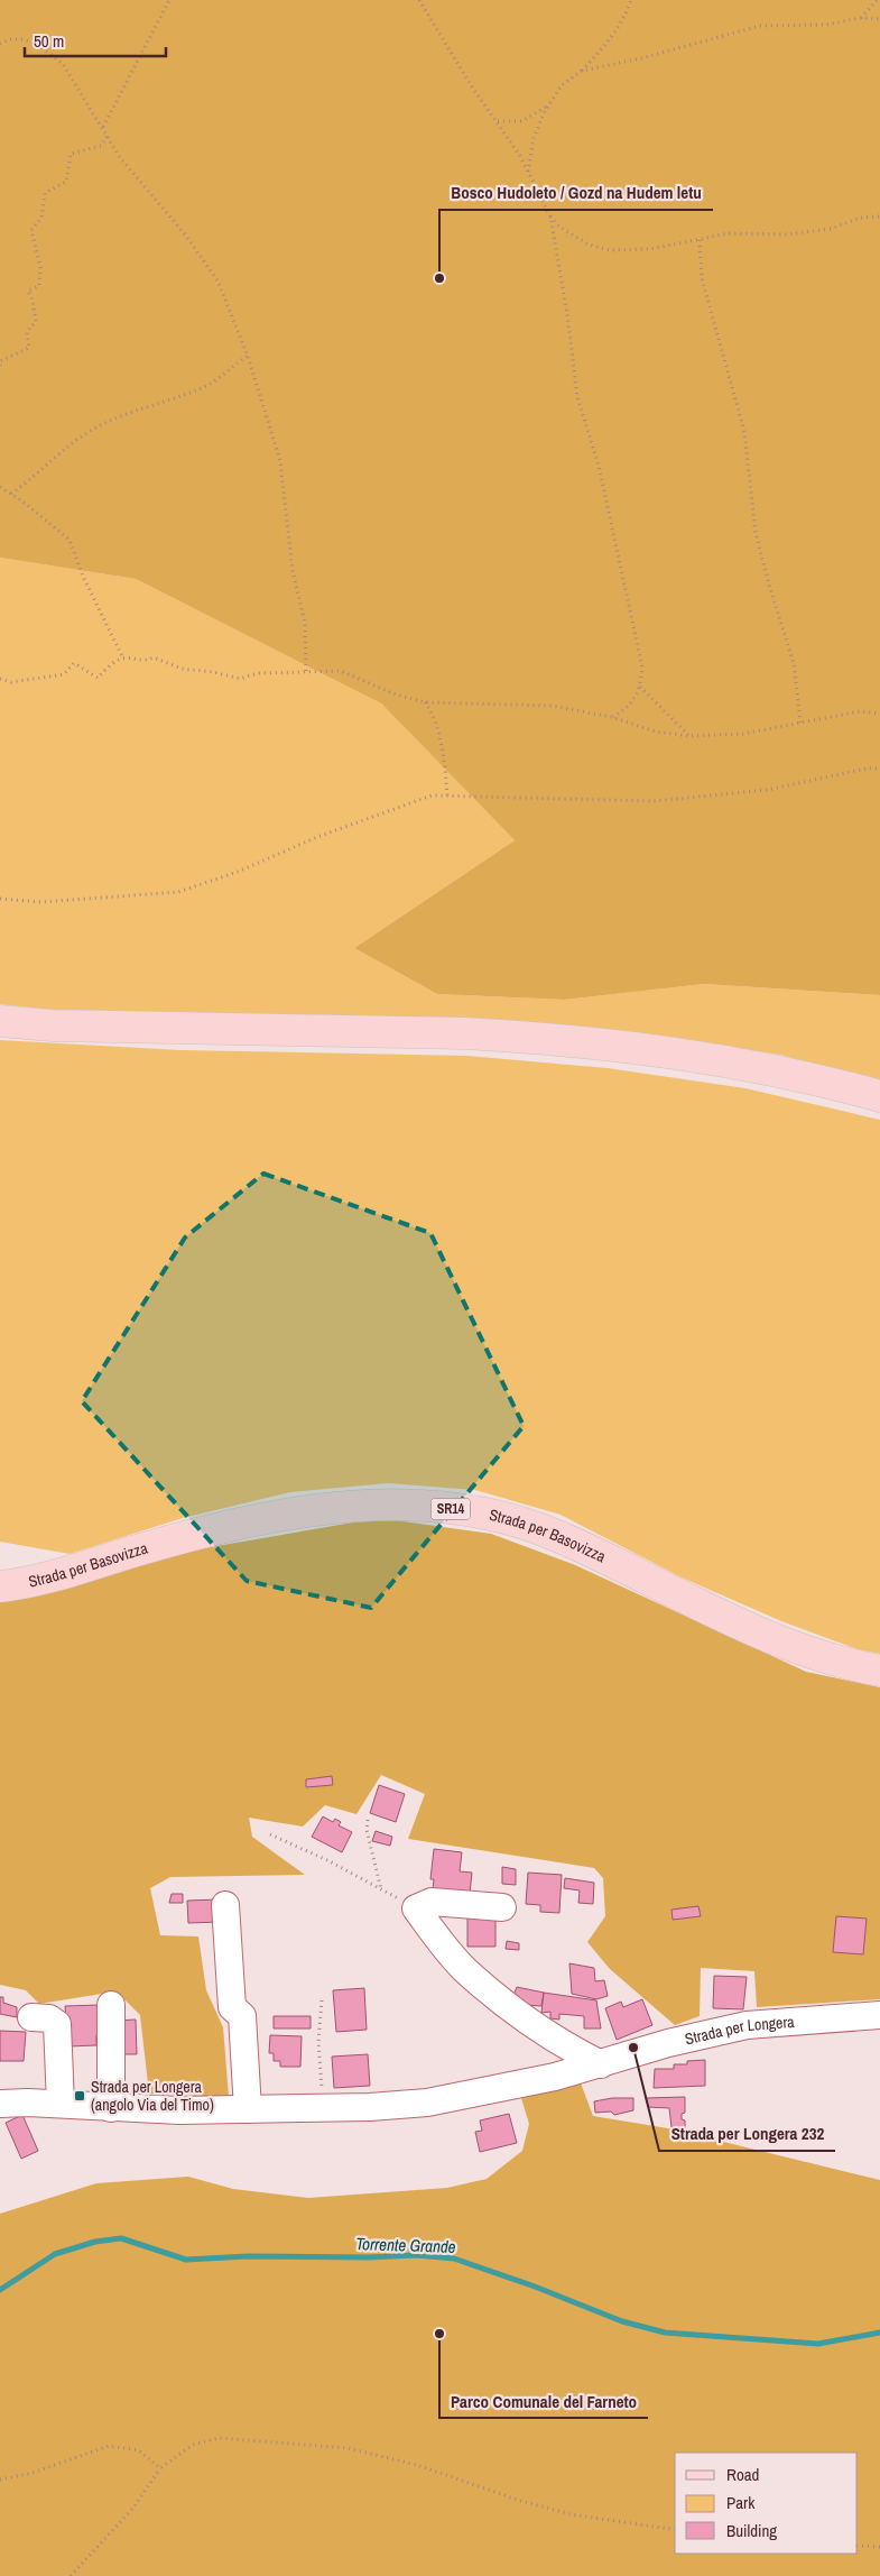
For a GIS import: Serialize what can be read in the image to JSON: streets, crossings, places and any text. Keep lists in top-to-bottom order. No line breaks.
{"streets":{"main road":["SR14","Strada per Basovizza"],"street":["Strada per Longera"]},"water":["Torrente Grande"],"places":{"other":["Bosco Hudoleto / Gozd na Hudem letu","Strada per Longera 232","Parco Comunale del Farneto"],"transit":["Strada per Longera (angolo Via del Timo)"]},"legend":["Road","Park","Building"],"scale_bar":"50 m"}
